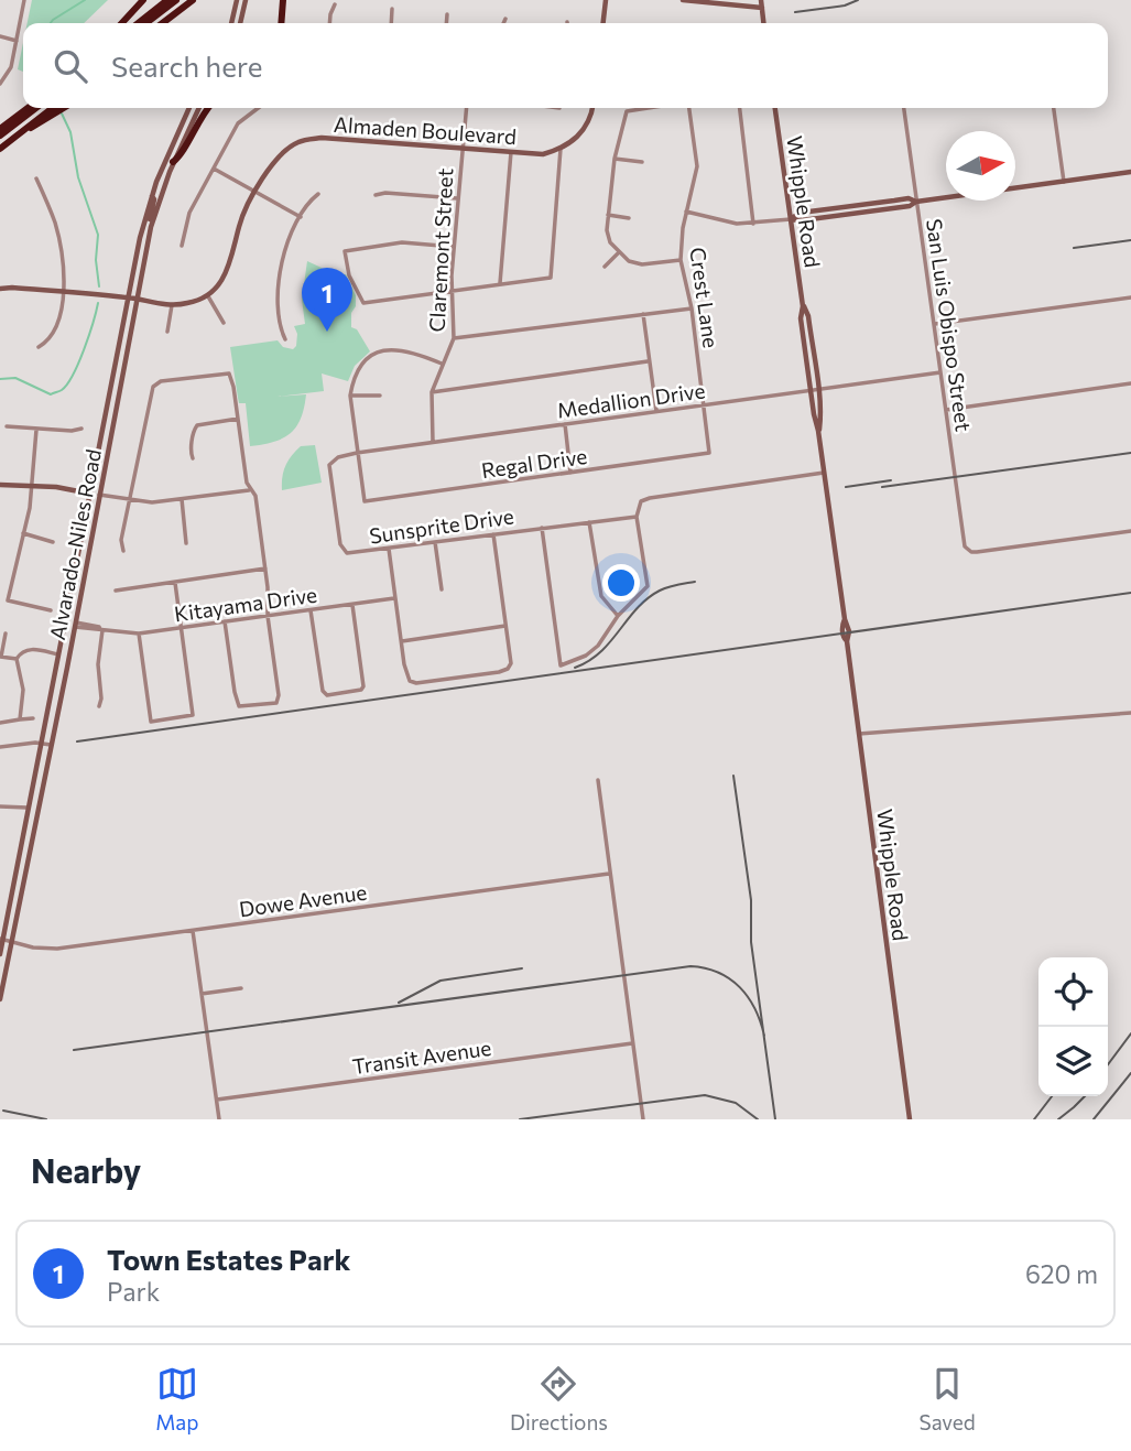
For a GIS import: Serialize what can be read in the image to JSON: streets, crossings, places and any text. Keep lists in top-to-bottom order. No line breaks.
{"streets":{"main road":["Almaden Boulevard","Whipple Road","Alvarado-Niles Road"],"street":["Claremont Street","Crest Lane","San Luis Obispo Street","Medallion Drive","Regal Drive","Sunsprite Drive","Kitayama Drive","Dowe Avenue","Transit Avenue"]},"crossings":[["Almaden Boulevard","Claremont Street"],["Whipple Road","Medallion Drive"],["Claremont Street","Medallion Drive"],["Crest Lane","Medallion Drive"],["Crest Lane","Regal Drive"],["San Luis Obispo Street","Medallion Drive"],["Medallion Drive","Regal Drive"],["Medallion Drive","Sunsprite Drive"],["Alvarado-Niles Road","Kitayama Drive"],["Alvarado-Niles Road","Dowe Avenue"]],"north":"right","page":{"search":"Search here","pins":"1","heading":"Nearby","list":[{"mark":"1","name":"Town Estates Park","note":"Park","value":"620 m"}],"nav":["Map","Directions","Saved"]}}
